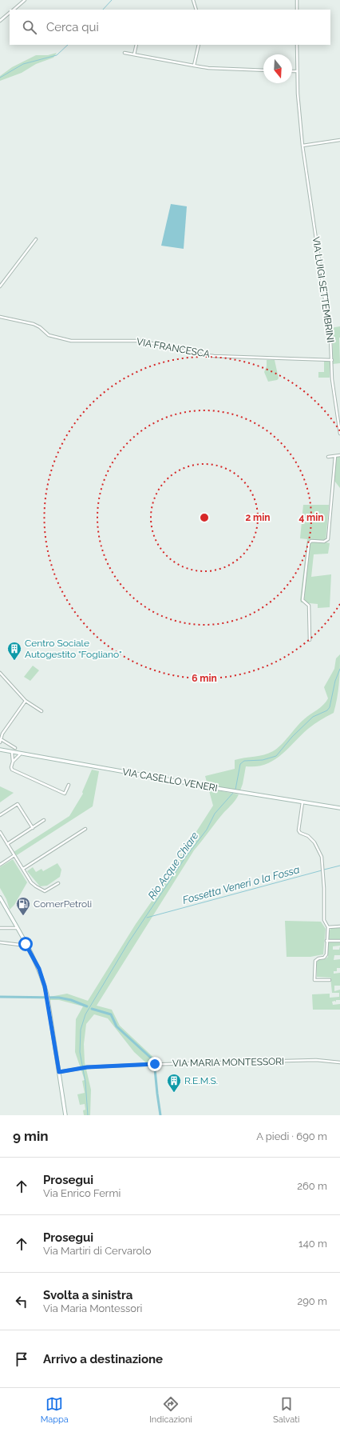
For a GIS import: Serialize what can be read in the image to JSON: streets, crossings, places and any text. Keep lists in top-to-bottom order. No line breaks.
{"streets":{"street":["VIA LUIGI SETTEMBRINI","VIA FRANCESCA","VIA CASELLO VENERI","VIA MARIA MONTESSORI"]},"crossings":[["VIA LUIGI SETTEMBRINI","VIA FRANCESCA"]],"water":["Rio Acque Chiare","Fossetta Veneri o la Fossa"],"places":{"building":["Centro Sociale Autogestito \"Fogliano\"","R.E.M.S."],"fuel station":["ComerPetroli"]},"north":"bottom","page":{"search":"Cerca qui","heading":["9 min","A piedi · 690 m"],"list":[["Prosegui","Via Enrico Fermi","260 m"],["Prosegui","Via Martiri di Cervarolo","140 m"],["Svolta a sinistra","Via Maria Montessori","290 m"],"Arrivo a destinazione"],"nav":["Mappa","Indicazioni","Salvati"]},"rings":["2 min","4 min","6 min"]}
